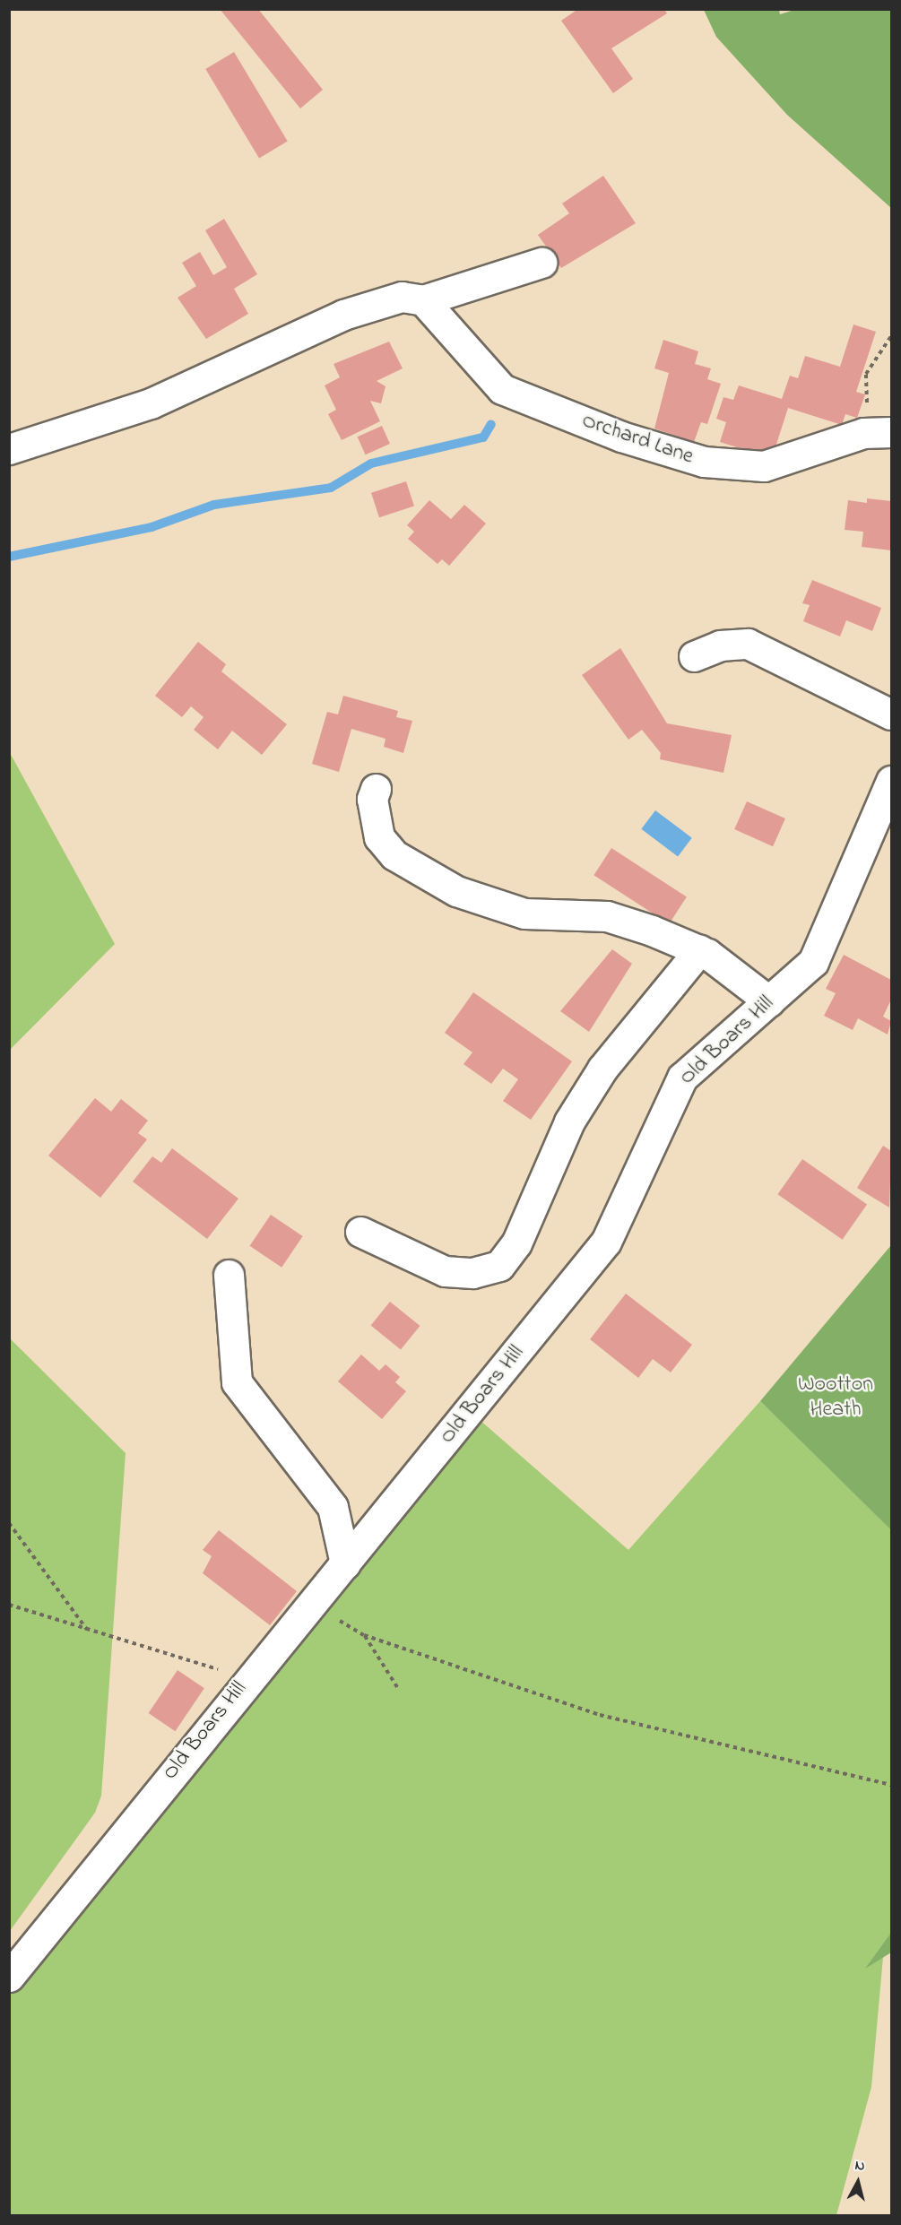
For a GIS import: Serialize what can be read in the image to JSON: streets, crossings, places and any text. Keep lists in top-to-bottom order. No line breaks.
{"streets":{"street":["Orchard Lane","Old Boars Hill"]},"parks":["Wootton Heath"],"north":"top"}
